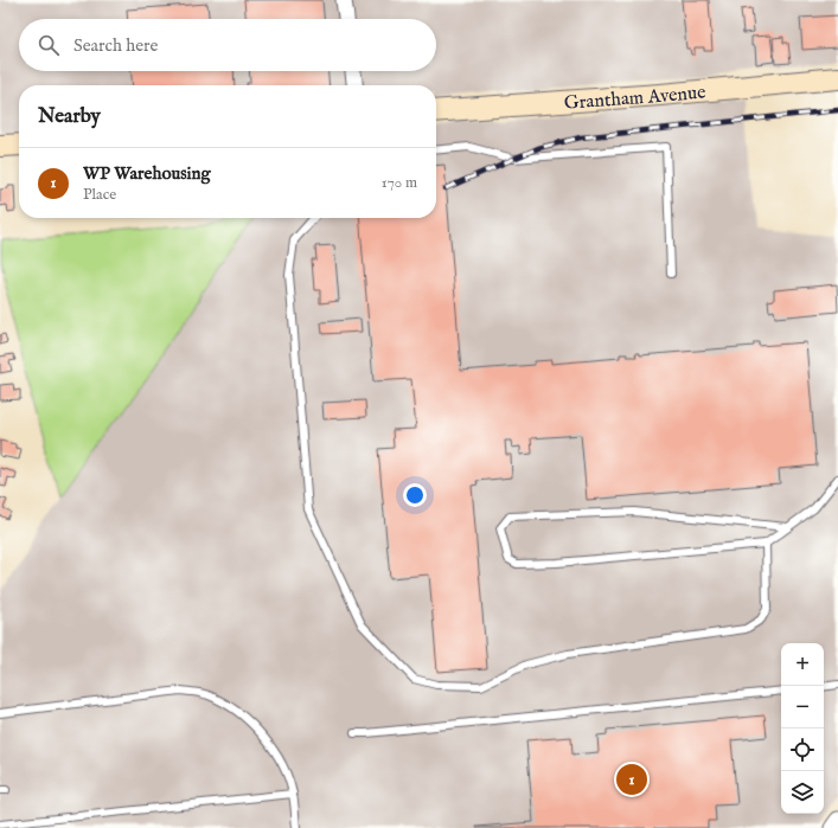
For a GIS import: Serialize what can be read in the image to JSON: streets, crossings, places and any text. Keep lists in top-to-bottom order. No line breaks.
{"streets":{"street":["Grantham Avenue"]},"page":{"search":"Search here","heading":"Nearby","list":[{"mark":"1","name":"WP Warehousing","note":"Place","value":"170 m"}],"map_buttons":["+","−"],"pins":"1"}}
